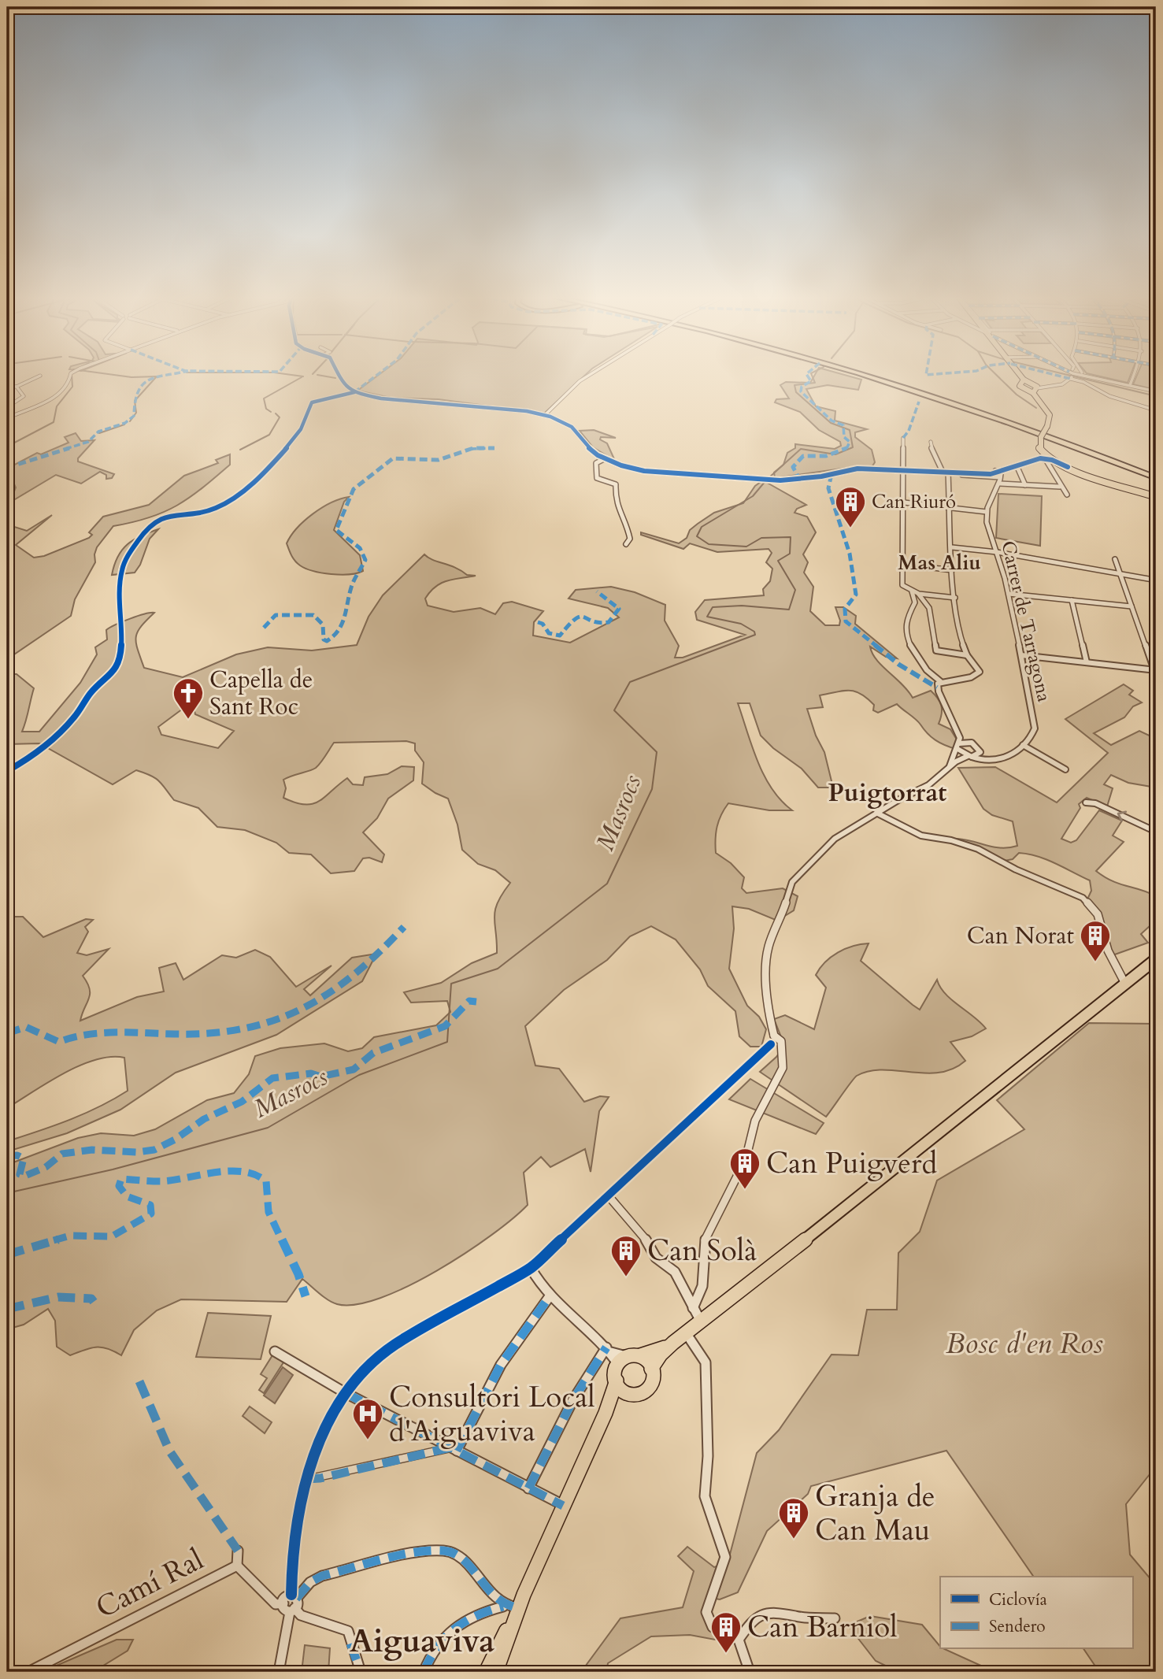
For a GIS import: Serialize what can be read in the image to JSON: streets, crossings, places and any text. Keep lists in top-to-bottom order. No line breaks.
{"streets":{"street":["Carrer de Tarragona","Camí Ral"]},"districts":["Mas Aliu","Puigtorrat","Aiguaviva"],"water":["Masrocs"],"parks":["Bosc d'en Ros"],"places":{"building":["Can Riuró","Can Norat","Can Puigverd","Can Solà","Granja de Can Mau","Can Barniol"],"church":["Capella de Sant Roc"],"hospital":["Consultori Local d'Aiguaviva"]},"legend":["Ciclovía","Sendero"]}
